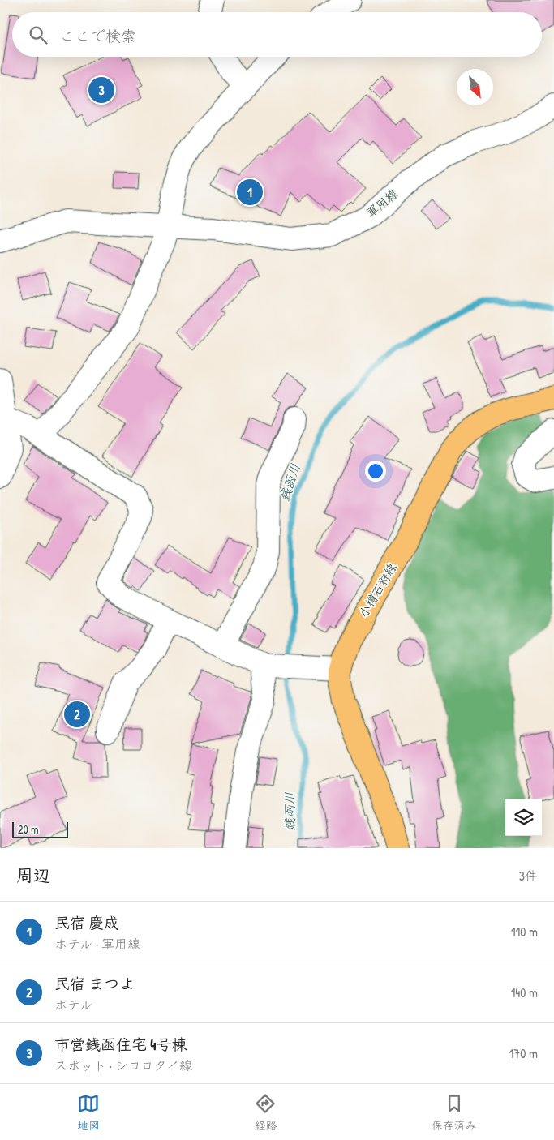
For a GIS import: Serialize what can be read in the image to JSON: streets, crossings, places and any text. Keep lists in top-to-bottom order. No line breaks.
{"streets":{"main road":["小樽石狩線"],"street":["軍用線"]},"water":["銭函川"],"scale_bar":"20 m","north":"bottom right","page":{"search":"ここで検索","pins":["3","1","2"],"scale":"20 m","heading":["周辺","3件"],"list":[{"mark":"1","name":"民宿 慶成","note":"ホテル · 軍用線","value":"110 m"},{"mark":"2","name":"民宿 まつよ","note":"ホテル","value":"140 m"},{"mark":"3","name":"市営銭函住宅 4号棟","note":"スポット · シコロタイ線","value":"170 m"}],"nav":["地図","経路","保存済み"]}}
